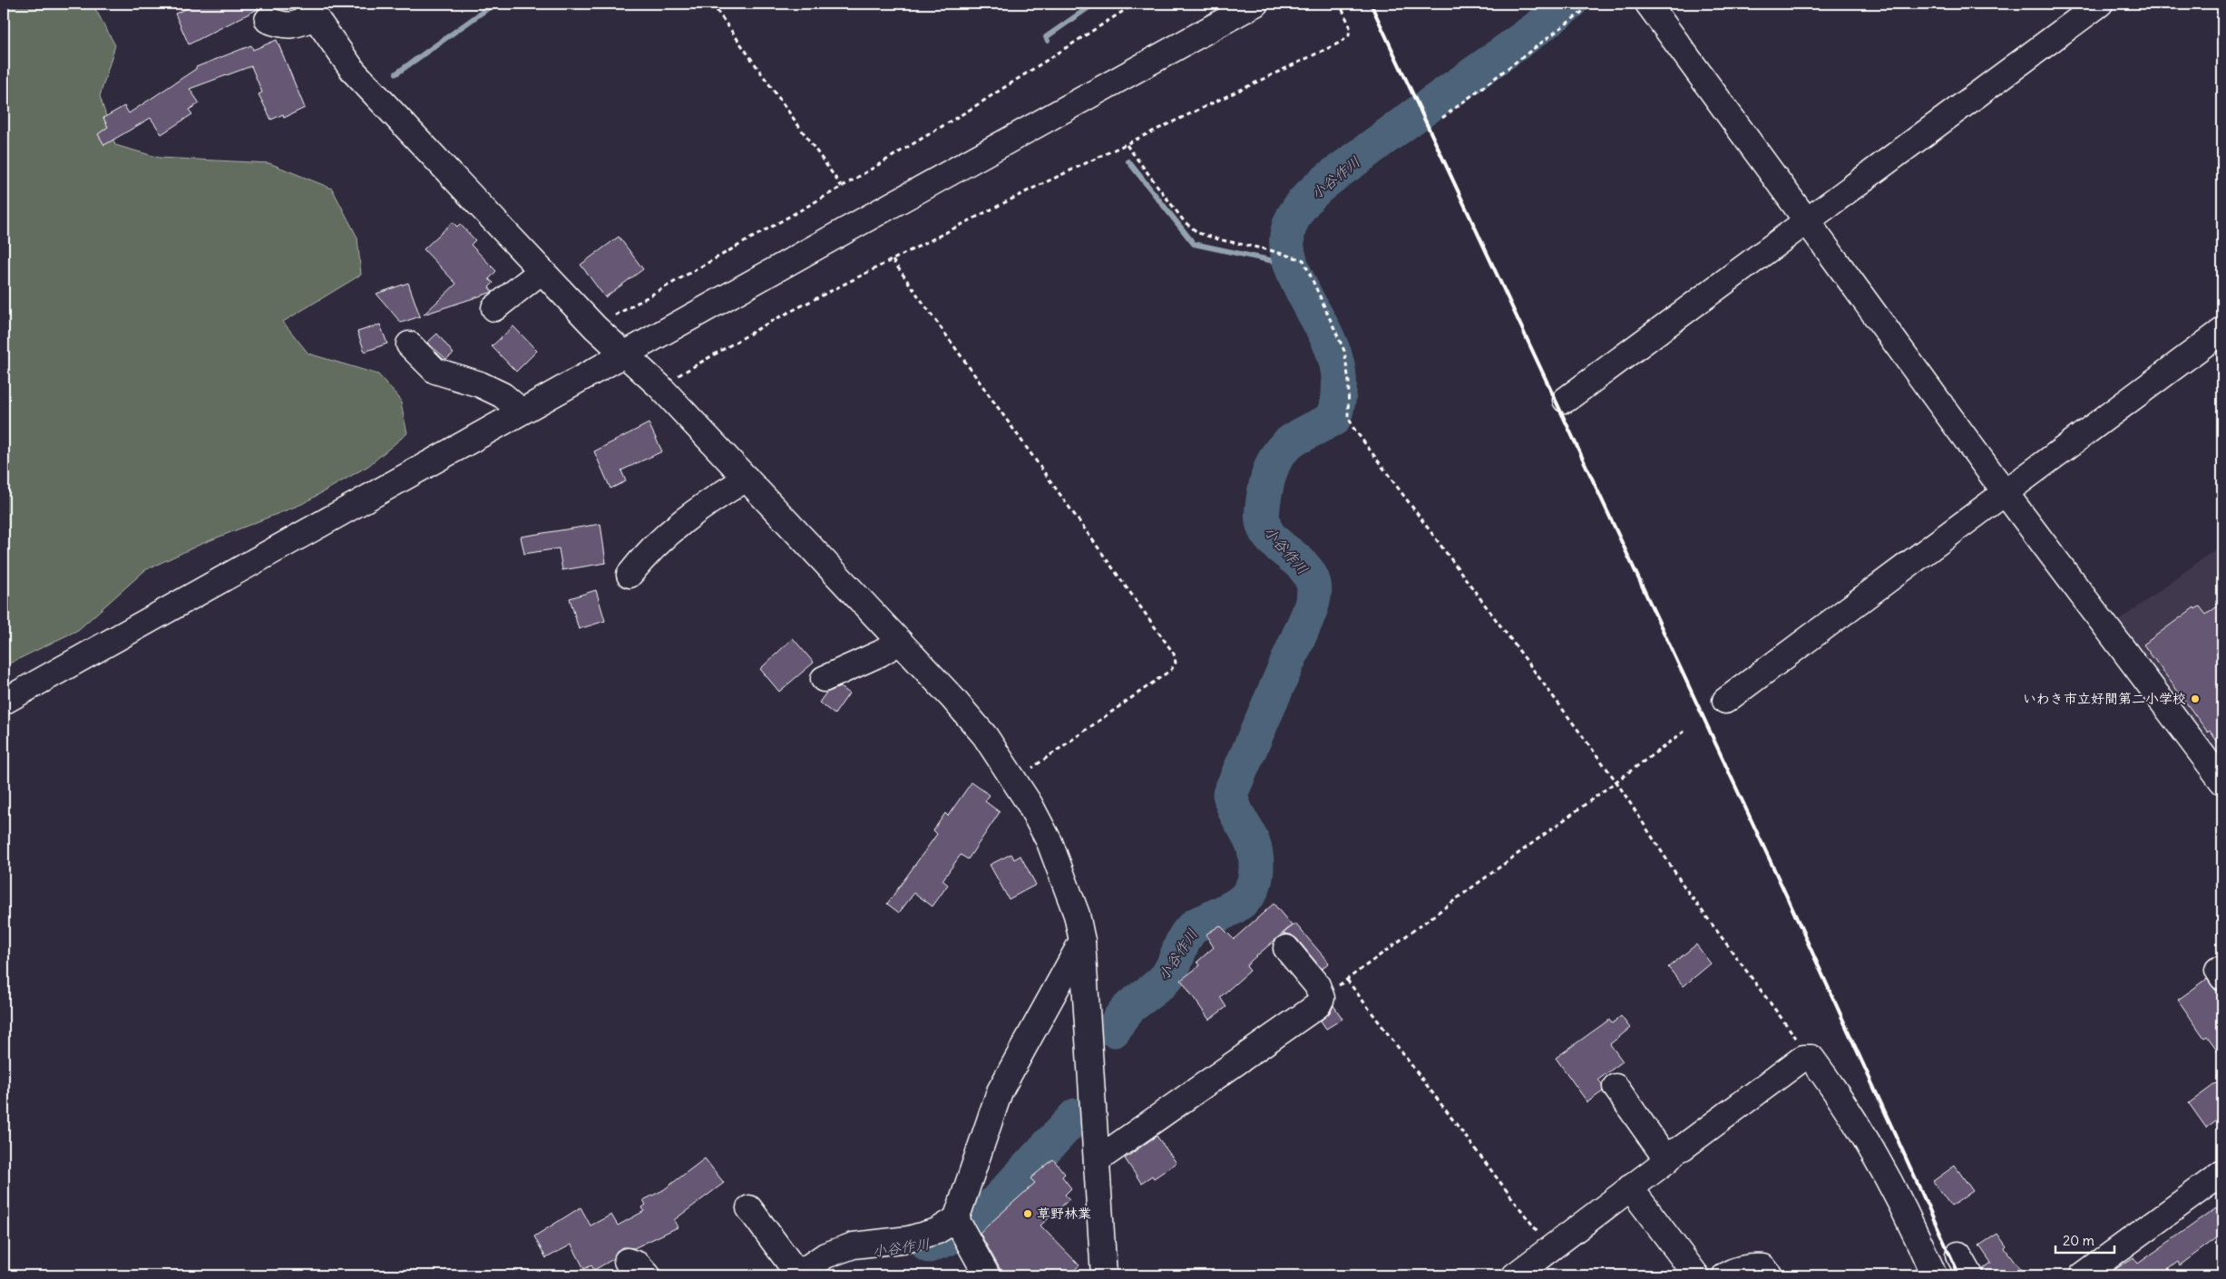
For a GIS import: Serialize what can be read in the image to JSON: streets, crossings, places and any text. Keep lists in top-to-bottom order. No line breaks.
{"water":["小谷作川"],"places":["いわき市立好間第二小学校","草野林業"],"scale_bar":"20 m"}
